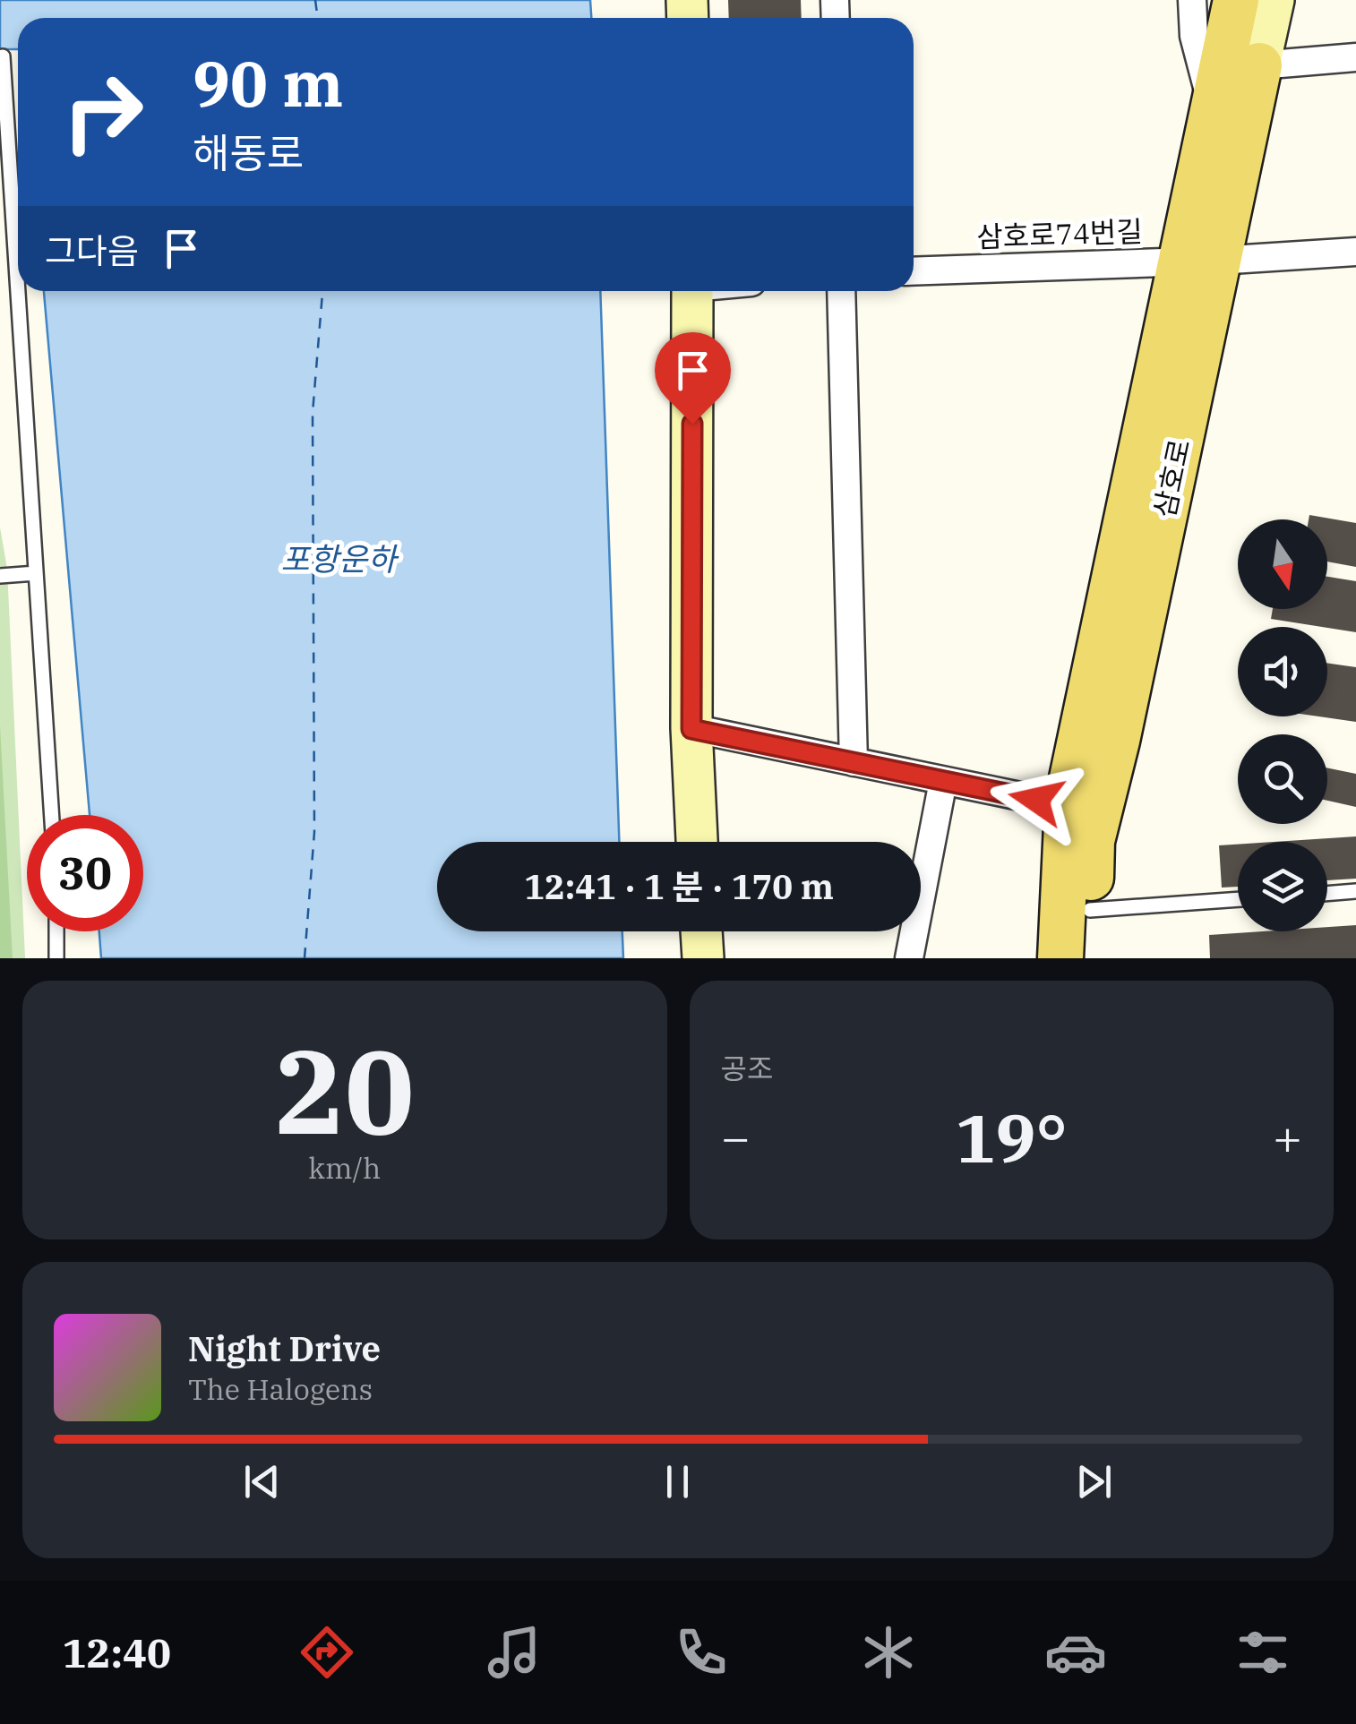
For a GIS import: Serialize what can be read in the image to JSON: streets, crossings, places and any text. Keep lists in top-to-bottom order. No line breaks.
{"streets":{"main road":["삼호로"],"street":["삼호로74번길"]},"crossings":[["삼호로74번길","삼호로"]],"water":["포항운하"],"north":"bottom","page":{"turn":["90 m","해동로"],"then":"그다음","limit":"30","trip":"12:41 · 1 분 · 170 m","tile":[["20","km/h"],"공조"],"heat":["−","19°","+"],"song":["Night Drive","The Halogens"],"tabs":"12:40"}}
